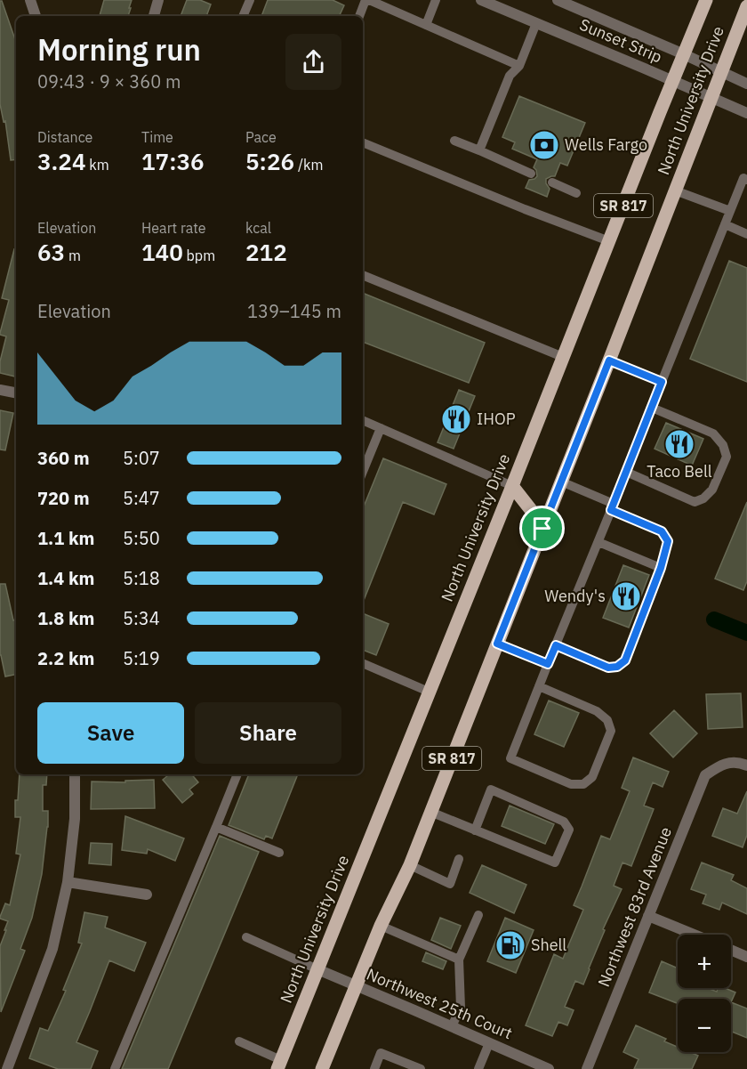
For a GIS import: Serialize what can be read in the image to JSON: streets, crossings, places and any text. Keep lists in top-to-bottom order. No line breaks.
{"streets":{"main road":["North University Drive","SR 817"],"street":["Sunset Strip","Northwest 83rd Avenue","Northwest 25th Court"]},"crossings":[["Sunset Strip","North University Drive"],["North University Drive","Northwest 25th Court"]],"places":{"bank":["Wells Fargo"],"restaurant":["IHOP","Taco Bell","Wendy's"],"fuel station":["Shell"]},"page":{"heading":["Morning run","09:43 · 9 × 360 m"],"stats":[["Distance","3.24 km"],["Time","17:36"],["Pace","5:26 /km"],["Elevation","63 m"],["Heart rate","140 bpm"],["kcal","212"]],"chart":["Elevation","139–145 m"],"list":[{"name":"360 m","note":"5:07"},{"name":"720 m","note":"5:47"},{"name":"1.1 km","note":"5:50"},{"name":"1.4 km","note":"5:18"},{"name":"1.8 km","note":"5:34"},{"name":"2.2 km","note":"5:19"}],"buttons":["Save","Share"],"map_buttons":["+","−"]}}
